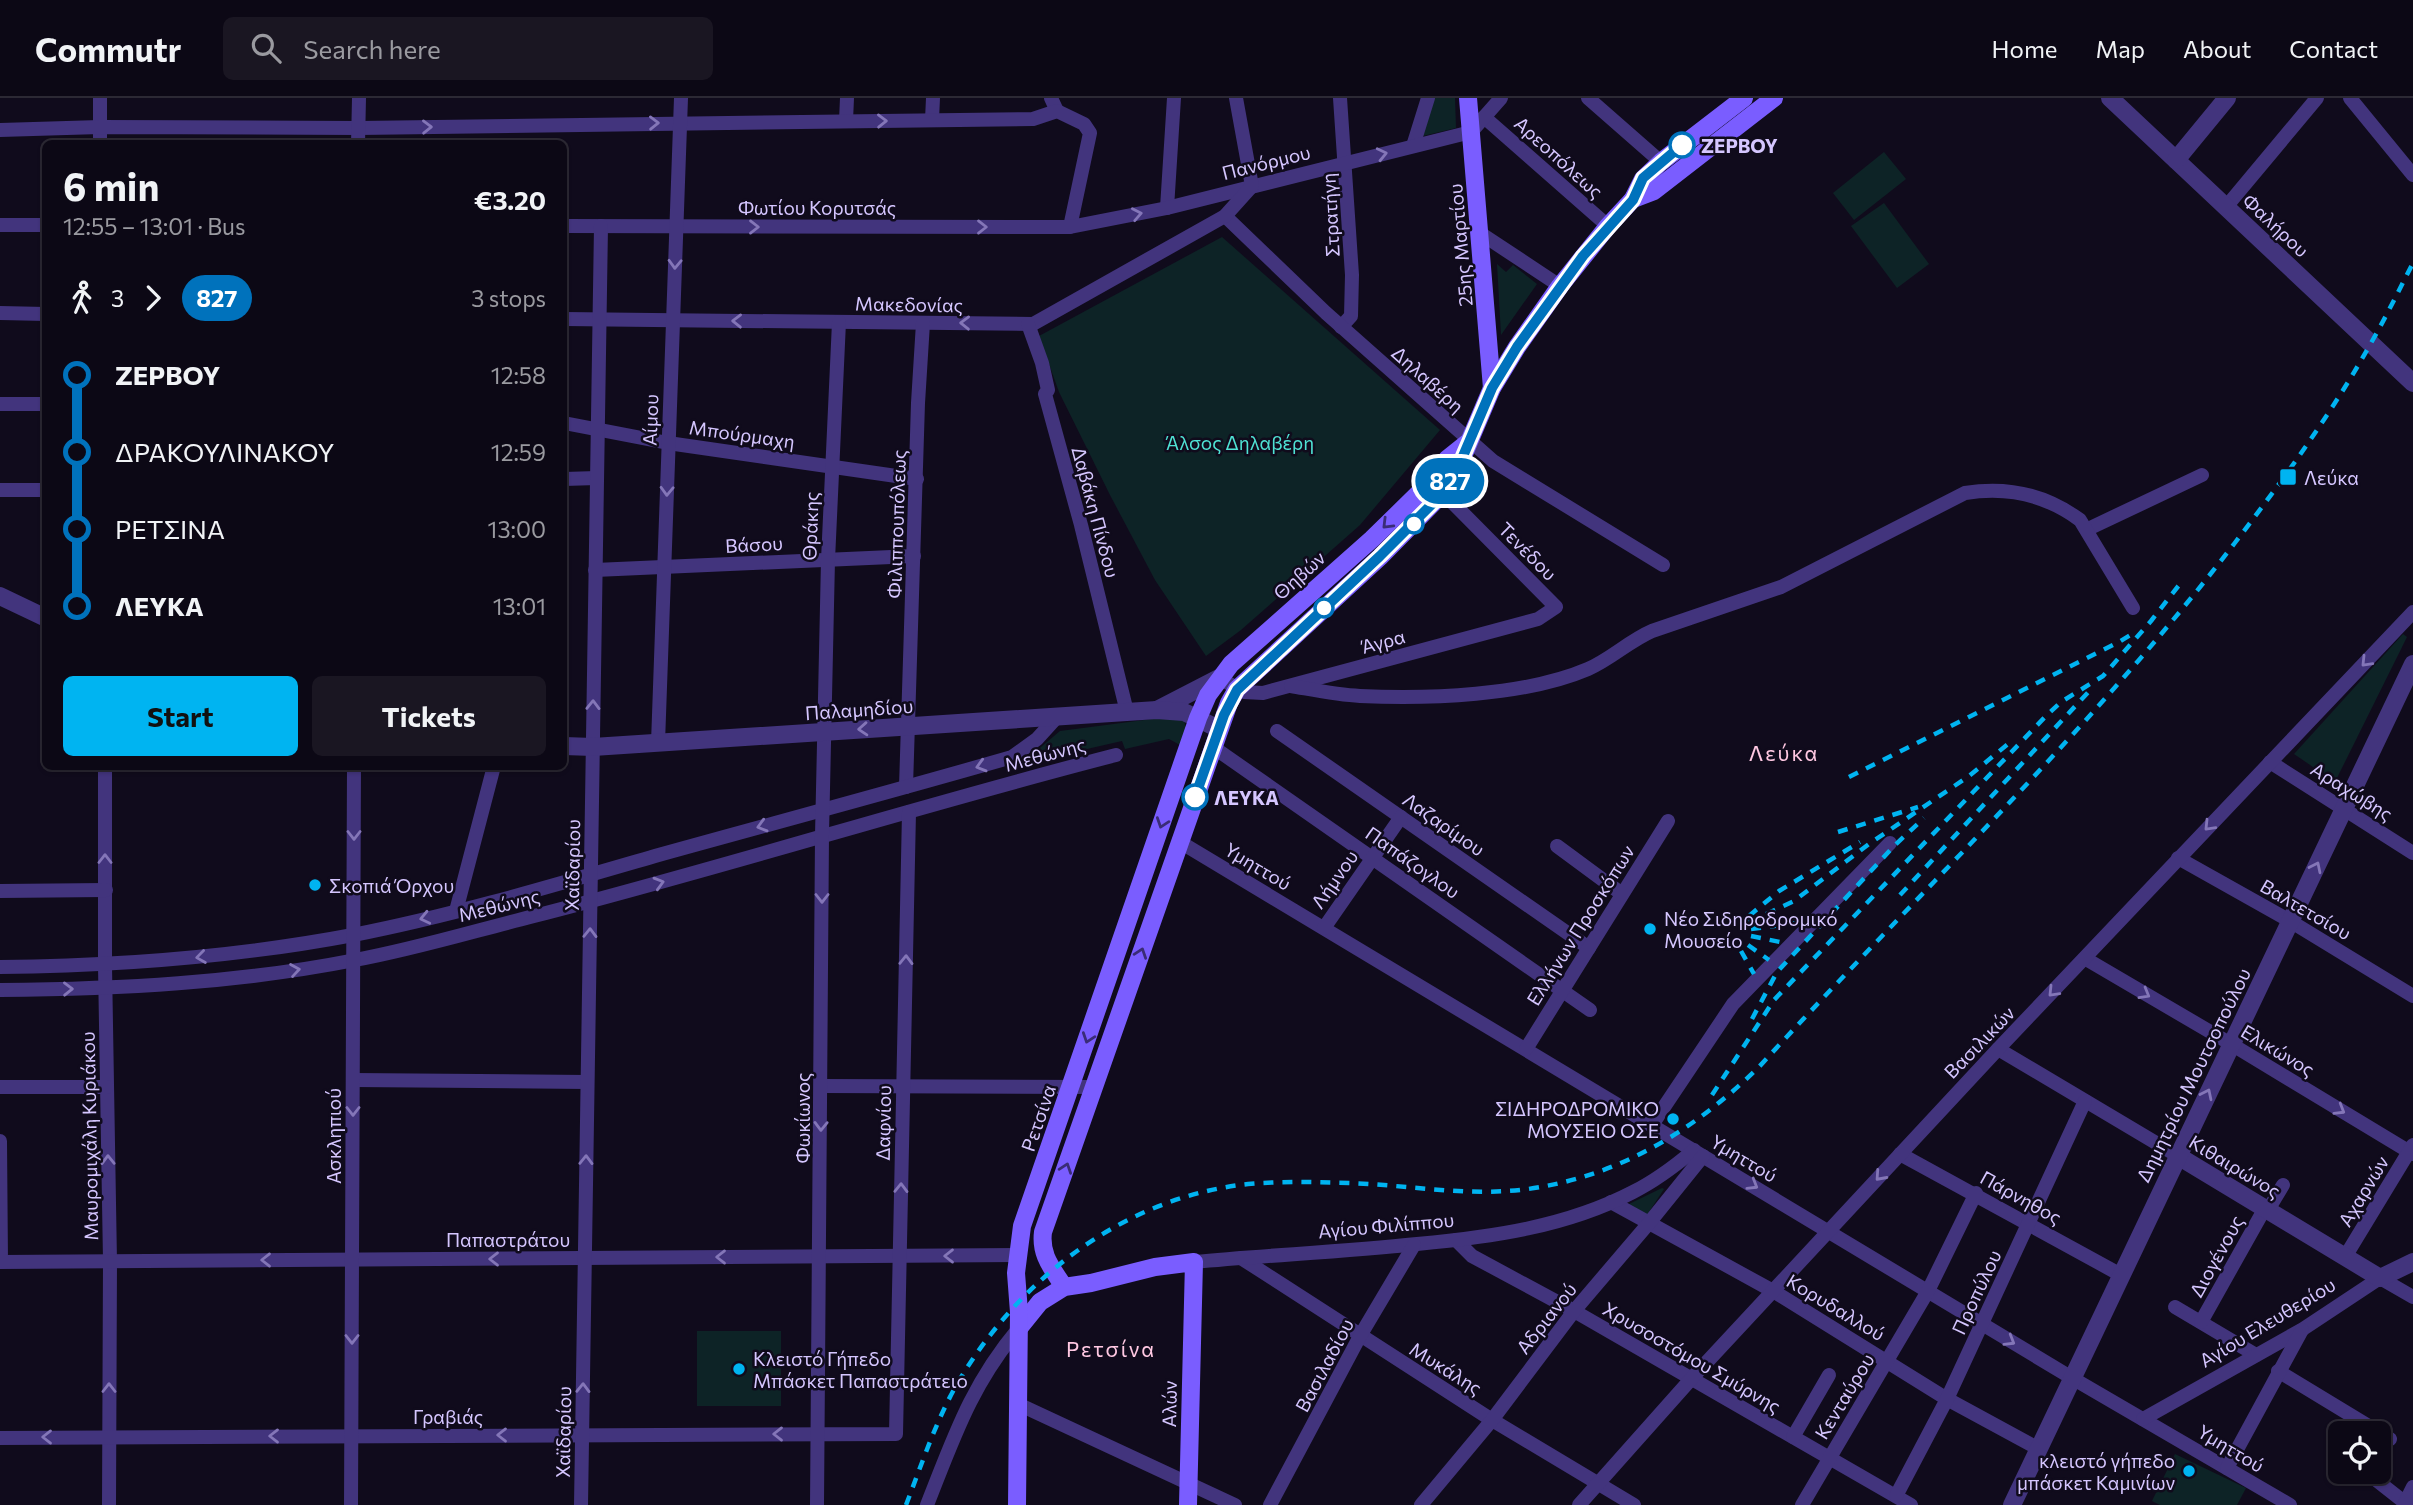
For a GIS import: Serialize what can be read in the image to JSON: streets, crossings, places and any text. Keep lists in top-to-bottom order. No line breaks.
{"streets":{"main road":["25ης Μαρτίου","Θηβών","Ρετσίνα","Αγίου Φιλίππου","Αλών"],"street":["Αρεοπόλεως","Πανόρμου","Φωτίου Κορυτσάς","Στρατήγη","Φαλήρου","Μακεδονίας","Δηλαβέρη","Αίμου","Μπούρμαχη","Δαβάκη Πίνδου","Φιλιππουπόλεως","Θράκης","Βάσου","Τενέδου","Άγρα","Παλαμηδίου","Μεθώνης","Αραχώβης","Λαζαρίμου","Παπάζογλου","Χαϊδαρίου","Υμηττού","Λήμνου","Βαλτετσίου","Ελλήνων Προσκόπων","Βασιλικών","Ελικώνος","Δημητρίου Μουτσοπούλου","Φωκίωνος","Δαφνίου","Μαυρομιχάλη Κυριάκου","Ασκληπιού","Κιθαιρώνος","Αχαρνών","Πάρνηθος","Παπαστράτου","Διογένους","Προπύλου","Κορυδαλλού","Αδριανού","Αγίου Ελευθερίου","Χρυσοστόμου Σμύρνης","Βασιλαδίου","Μυκάλης","Κενταύρου","Γραβιάς"]},"crossings":[["Αρεοπόλεως","Θηβών"],["Πανόρμου","Φωτίου Κορυτσάς"],["Πανόρμου","Στρατήγη"],["Πανόρμου","25ης Μαρτίου"],["Πανόρμου","Μακεδονίας"],["Φωτίου Κορυτσάς","Αίμου"],["Φωτίου Κορυτσάς","Χαϊδαρίου"],["Στρατήγη","Δηλαβέρη"],["25ης Μαρτίου","Θηβών"],["Μακεδονίας","Δηλαβέρη"],["Μακεδονίας","Αίμου"],["Μακεδονίας","Δαβάκη Πίνδου"],["Μακεδονίας","Φιλιππουπόλεως"],["Μακεδονίας","Θράκης"],["Μακεδονίας","Χαϊδαρίου"],["Δηλαβέρη","Θηβών"],["Αίμου","Μπούρμαχη"],["Αίμου","Βάσου"],["Αίμου","Παλαμηδίου"],["Μπούρμαχη","Φιλιππουπόλεως"],["Μπούρμαχη","Θράκης"],["Μπούρμαχη","Χαϊδαρίου"],["Δαβάκη Πίνδου","Παλαμηδίου"],["Φιλιππουπόλεως","Βάσου"],["Φιλιππουπόλεως","Παλαμηδίου"],["Θράκης","Βάσου"],["Θράκης","Παλαμηδίου"],["Θράκης","Φωκίωνος"],["Βάσου","Χαϊδαρίου"],["Τενέδου","Θηβών"],["Τενέδου","Άγρα"],["Θηβών","Άγρα"],["Θηβών","Παλαμηδίου"],["Θηβών","Παπάζογλου"],["Θηβών","Ρετσίνα"],["Παλαμηδίου","Μεθώνης"],["Παλαμηδίου","Χαϊδαρίου"],["Παλαμηδίου","Φωκίωνος"],["Μεθώνης","Χαϊδαρίου"],["Μεθώνης","Φωκίωνος"],["Μεθώνης","Δαφνίου"],["Μεθώνης","Μαυρομιχάλη Κυριάκου"],["Μεθώνης","Ασκληπιού"],["Αραχώβης","Βασιλικών"],["Αραχώβης","Δημητρίου Μουτσοπούλου"],["Λαζαρίμου","Λήμνου"],["Λαζαρίμου","Ελλήνων Προσκόπων"],["Παπάζογλου","Λήμνου"],["Παπάζογλου","Ελλήνων Προσκόπων"],["Χαϊδαρίου","Παπαστράτου"],["Χαϊδαρίου","Γραβιάς"],["Υμηττού","Λήμνου"],["Υμηττού","Ελλήνων Προσκόπων"],["Υμηττού","Βασιλικών"],["Υμηττού","Δημητρίου Μουτσοπούλου"],["Υμηττού","Αγίου Φιλίππου"],["Υμηττού","Προπύλου"],["Υμηττού","Αδριανού"],["Υμηττού","Αγίου Ελευθερίου"],["Υμηττού","Κενταύρου"],["Βαλτετσίου","Βασιλικών"],["Βαλτετσίου","Δημητρίου Μουτσοπούλου"],["Βασιλικών","Ελικώνος"],["Βασιλικών","Κιθαιρώνος"],["Βασιλικών","Πάρνηθος"],["Βασιλικών","Κορυδαλλού"],["Βασιλικών","Χρυσοστόμου Σμύρνης"],["Βασιλικών","Μυκάλης"],["Ελικώνος","Δημητρίου Μουτσοπούλου"],["Ελικώνος","Αχαρνών"],["Δημητρίου Μουτσοπούλου","Κιθαιρώνος"],["Δημητρίου Μουτσοπούλου","Πάρνηθος"],["Δημητρίου Μουτσοπούλου","Κορυδαλλού"],["Φωκίωνος","Παπαστράτου"],["Φωκίωνος","Γραβιάς"],["Ρετσίνα","Παπαστράτου"],["Δαφνίου","Παπαστράτου"],["Δαφνίου","Γραβιάς"],["Μαυρομιχάλη Κυριάκου","Παπαστράτου"],["Μαυρομιχάλη Κυριάκου","Γραβιάς"],["Ασκληπιού","Παπαστράτου"],["Ασκληπιού","Γραβιάς"],["Κιθαιρώνος","Αχαρνών"],["Κιθαιρώνος","Διογένους"],["Κιθαιρώνος","Προπύλου"],["Κιθαιρώνος","Αγίου Ελευθερίου"],["Πάρνηθος","Προπύλου"],["Πάρνηθος","Κενταύρου"],["Αγίου Φιλίππου","Κορυδαλλού"],["Αγίου Φιλίππου","Αδριανού"],["Αγίου Φιλίππου","Χρυσοστόμου Σμύρνης"],["Αγίου Φιλίππου","Βασιλαδίου"],["Αγίου Φιλίππου","Μυκάλης"],["Αγίου Φιλίππου","Αλών"],["Προπύλου","Κορυδαλλού"],["Προπύλου","Χρυσοστόμου Σμύρνης"],["Κορυδαλλού","Αδριανού"],["Κορυδαλλού","Κενταύρου"],["Αδριανού","Χρυσοστόμου Σμύρνης"],["Αδριανού","Μυκάλης"],["Χρυσοστόμου Σμύρνης","Κενταύρου"],["Βασιλαδίου","Μυκάλης"]],"one_way":["Πανόρμου","Μακεδονίας","Χαϊδαρίου","Βασιλικών","Ελικώνος","Φωκίωνος","Δαφνίου","Μαυρομιχάλη Κυριάκου","Ασκληπιού","Παπαστράτου","Γραβιάς"],"districts":["Λεύκα","Ρετσίνα"],"parks":["Άλσος Δηλαβέρη"],"places":{"other":["ΖΕΡΒΟΥ","ΛΕΥΚΑ","Σκοπιά Όρχου","Νέο Σιδηροδρομικό Μουσείο","ΣΙΔΗΡΟΔΡΟΜΙΚΟ ΜΟΥΣΕΙΟ ΟΣΕ","Κλειστό Γήπεδο Μπάσκετ Παπαστράτειο","κλειστό γήπεδο μπάσκετ Καμινίων"],"transit":["Λεύκα"]},"lines":["bus line 827"],"page":{"header":"Commutr","search":"Search here","nav":["Home","Map","About","Contact"],"on_map":"827","heading":["6 min","12:55 – 13:01 · Bus","€3.20"],"legs":["3","827","3 stops"],"list":[{"name":"ΖΕΡΒΟΥ","value":"12:58"},{"name":"ΔΡΑΚΟΥΛΙΝΑΚΟΥ","value":"12:59"},{"name":"ΡΕΤΣΙΝΑ","value":"13:00"},{"name":"ΛΕΥΚΑ","value":"13:01"}],"buttons":["Start","Tickets"]}}
